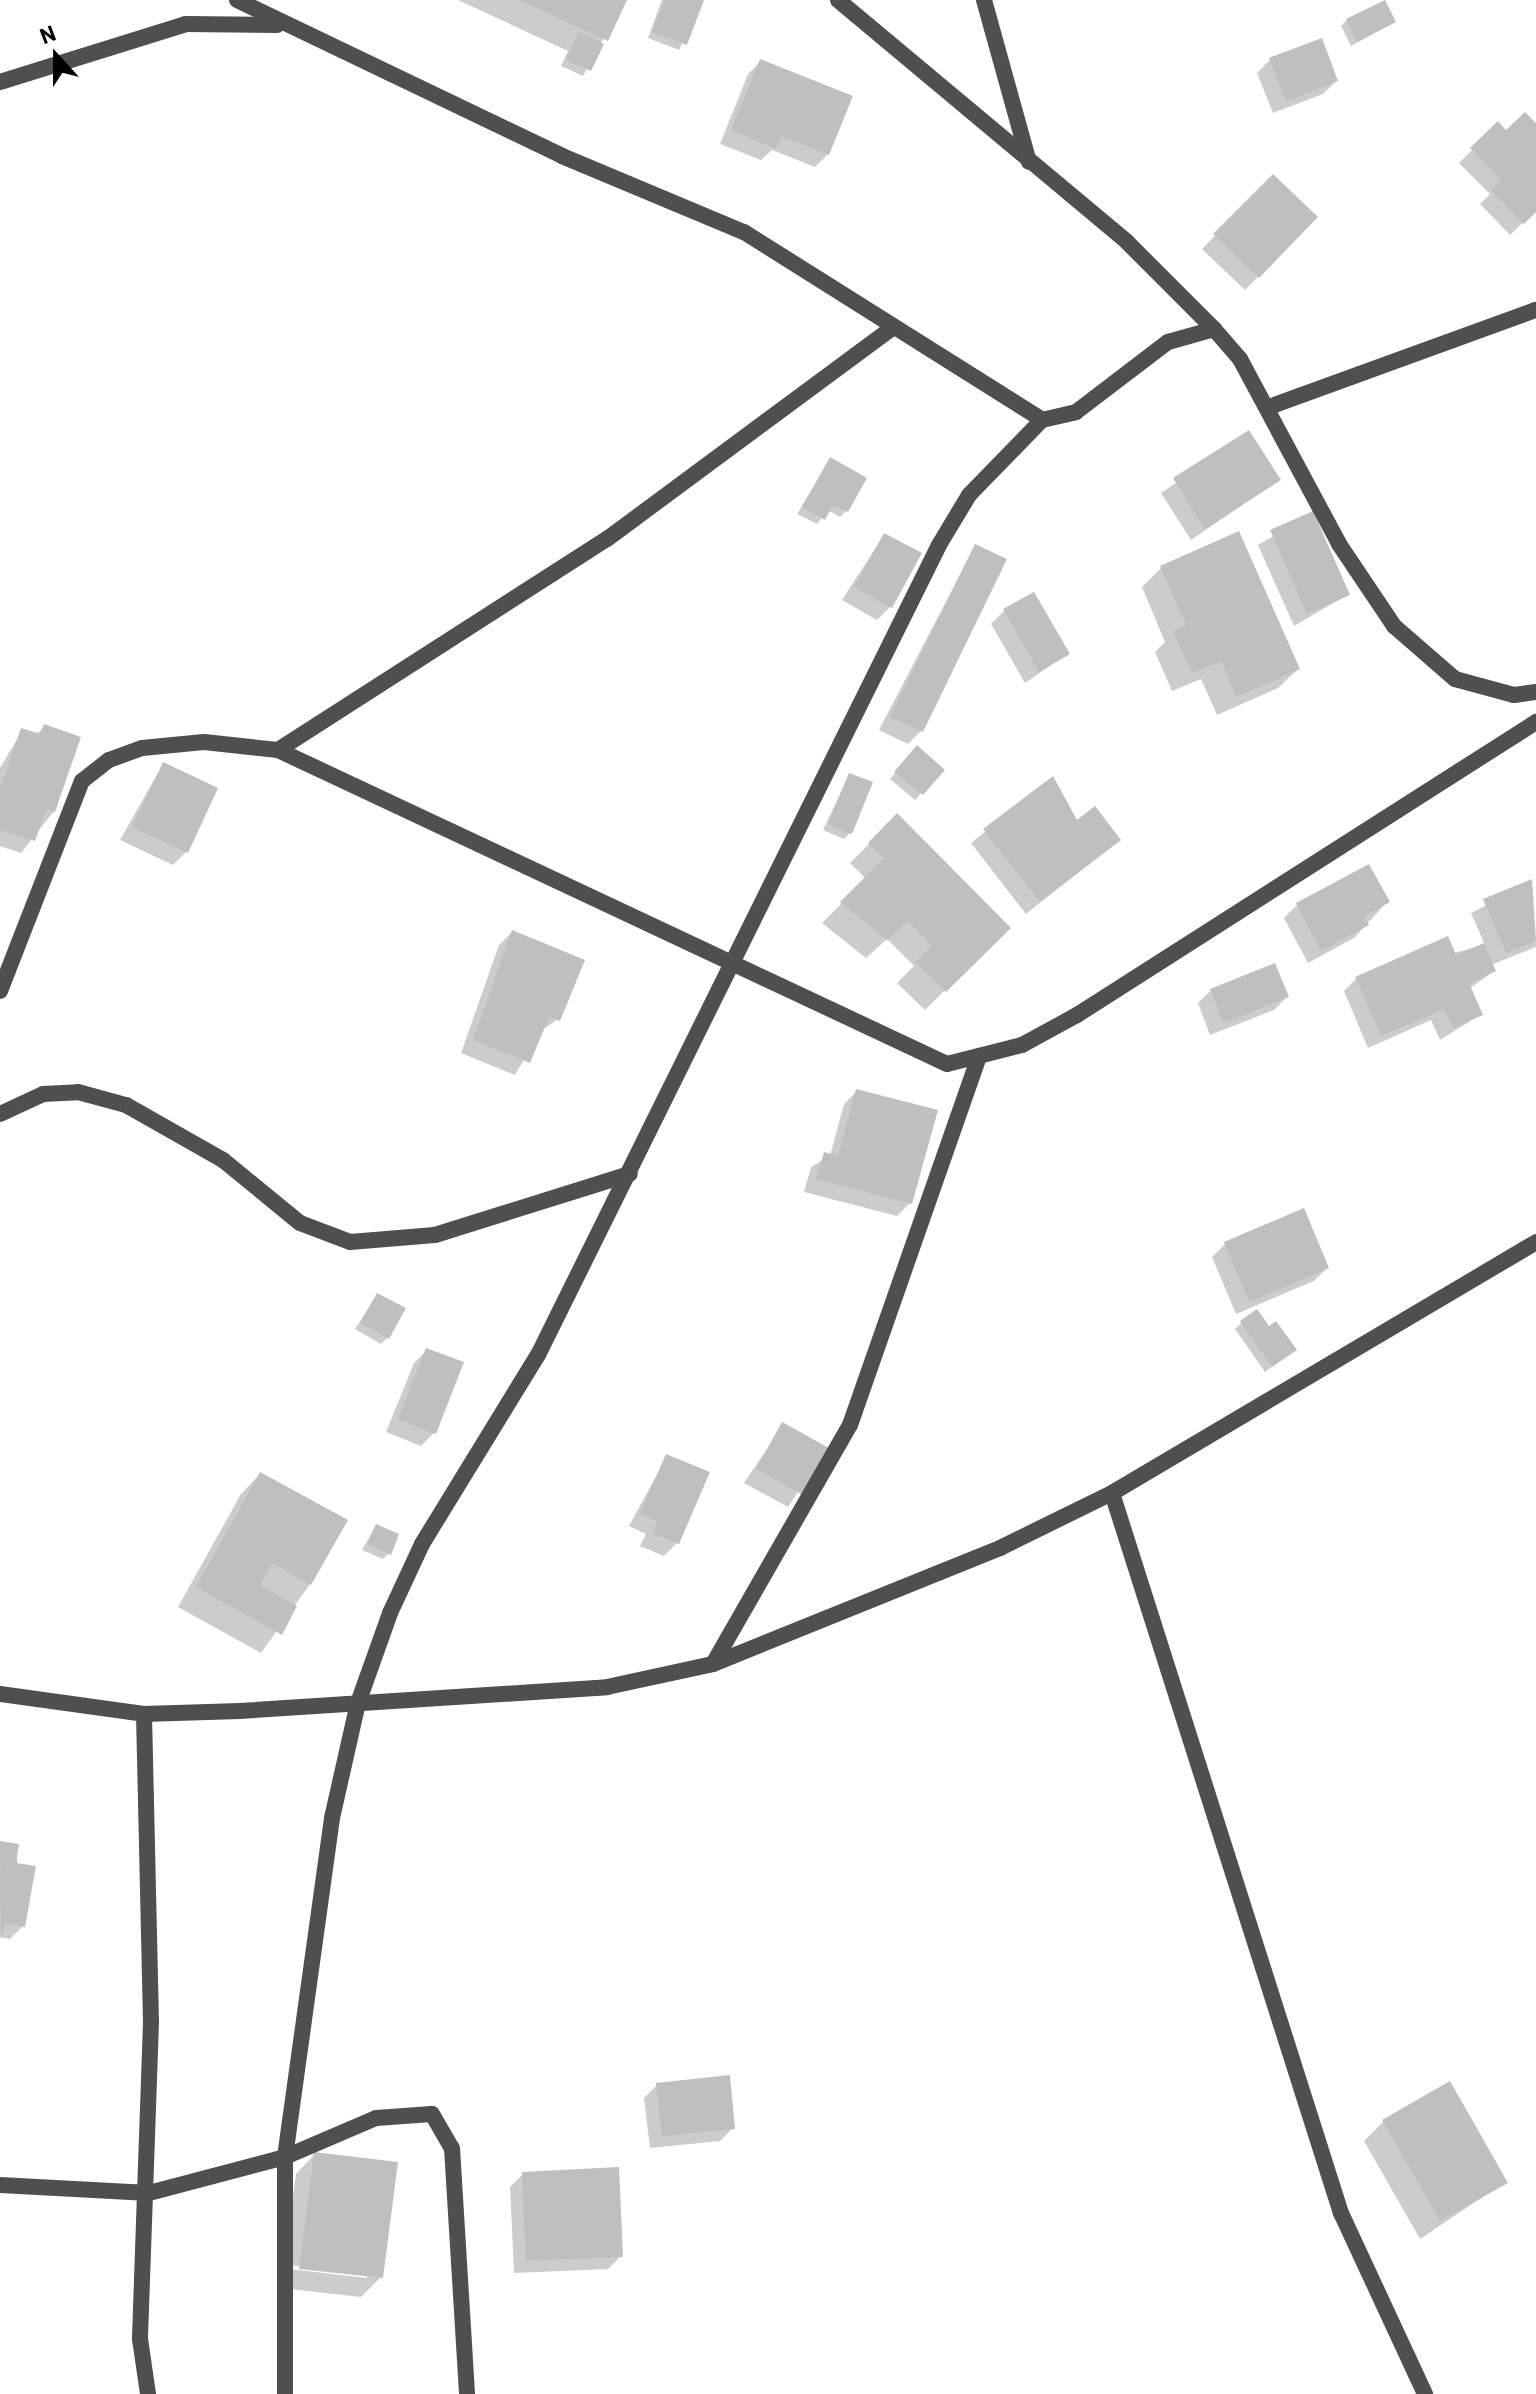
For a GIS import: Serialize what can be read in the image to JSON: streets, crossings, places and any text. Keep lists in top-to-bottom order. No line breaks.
{"north":"top"}
